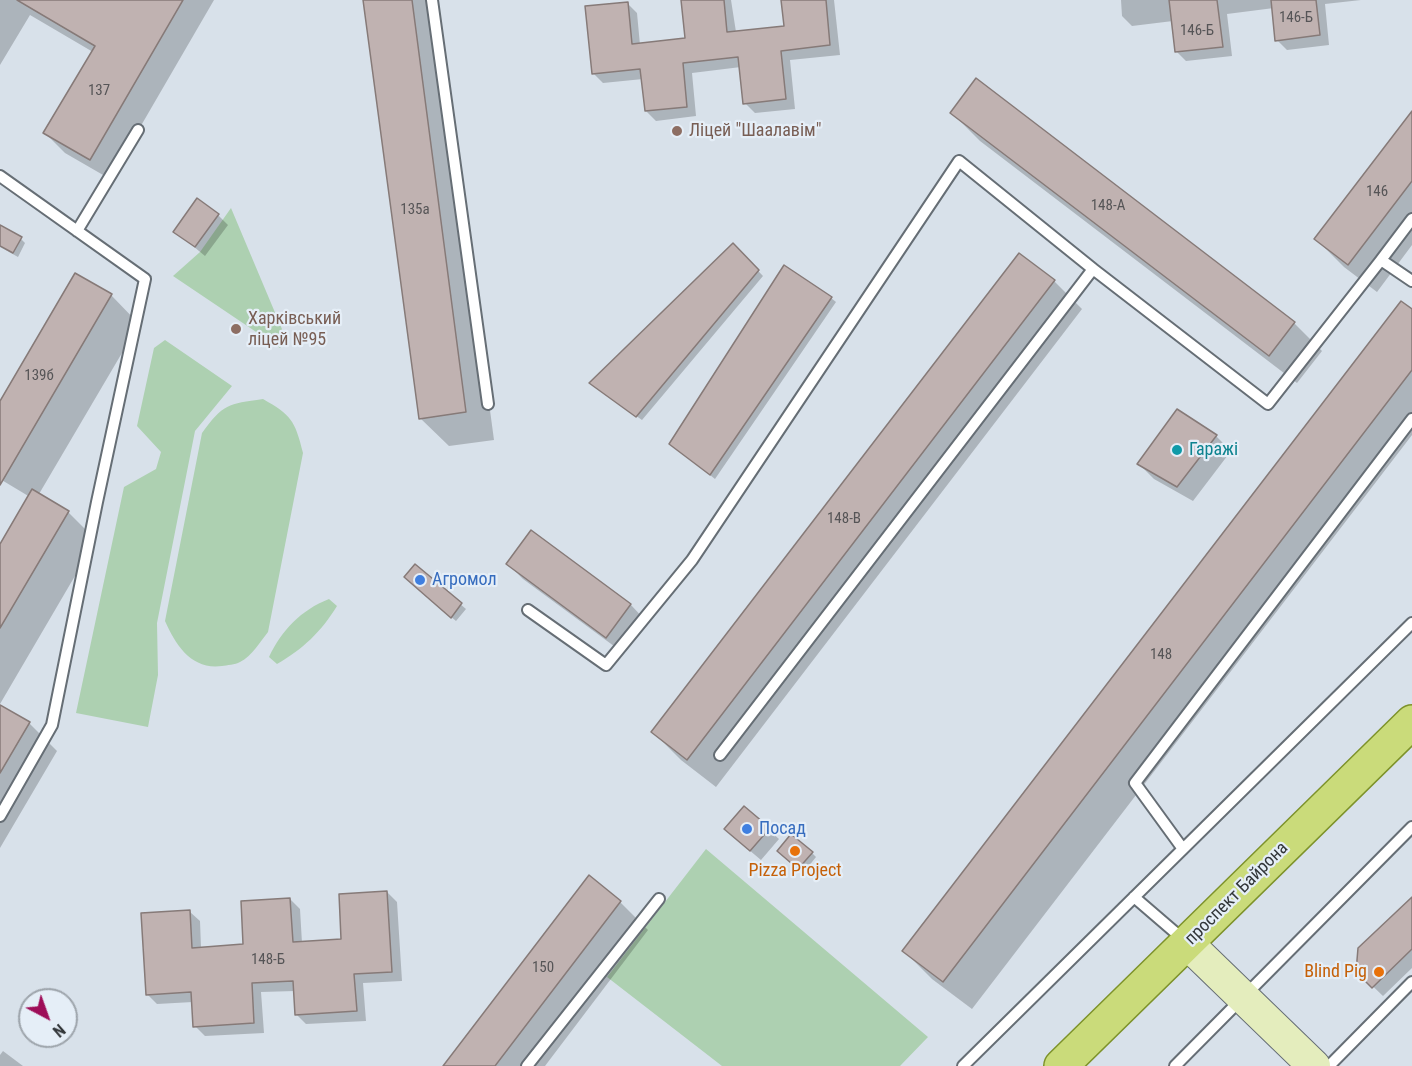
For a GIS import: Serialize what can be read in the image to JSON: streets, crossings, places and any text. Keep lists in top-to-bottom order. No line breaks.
{"streets":{"main road":["проспект Байрона"]},"places":["Ліцей \"Шаалавім\"","Харківський ліцей №95","Гаражі","Агромол","Посад","Pizza Project","Blind Pig"],"house_numbers":["146-Б","146-Б","137","146","148-А","135а","139б","148-В","148","148-Б","150"],"north":"bottom right"}
